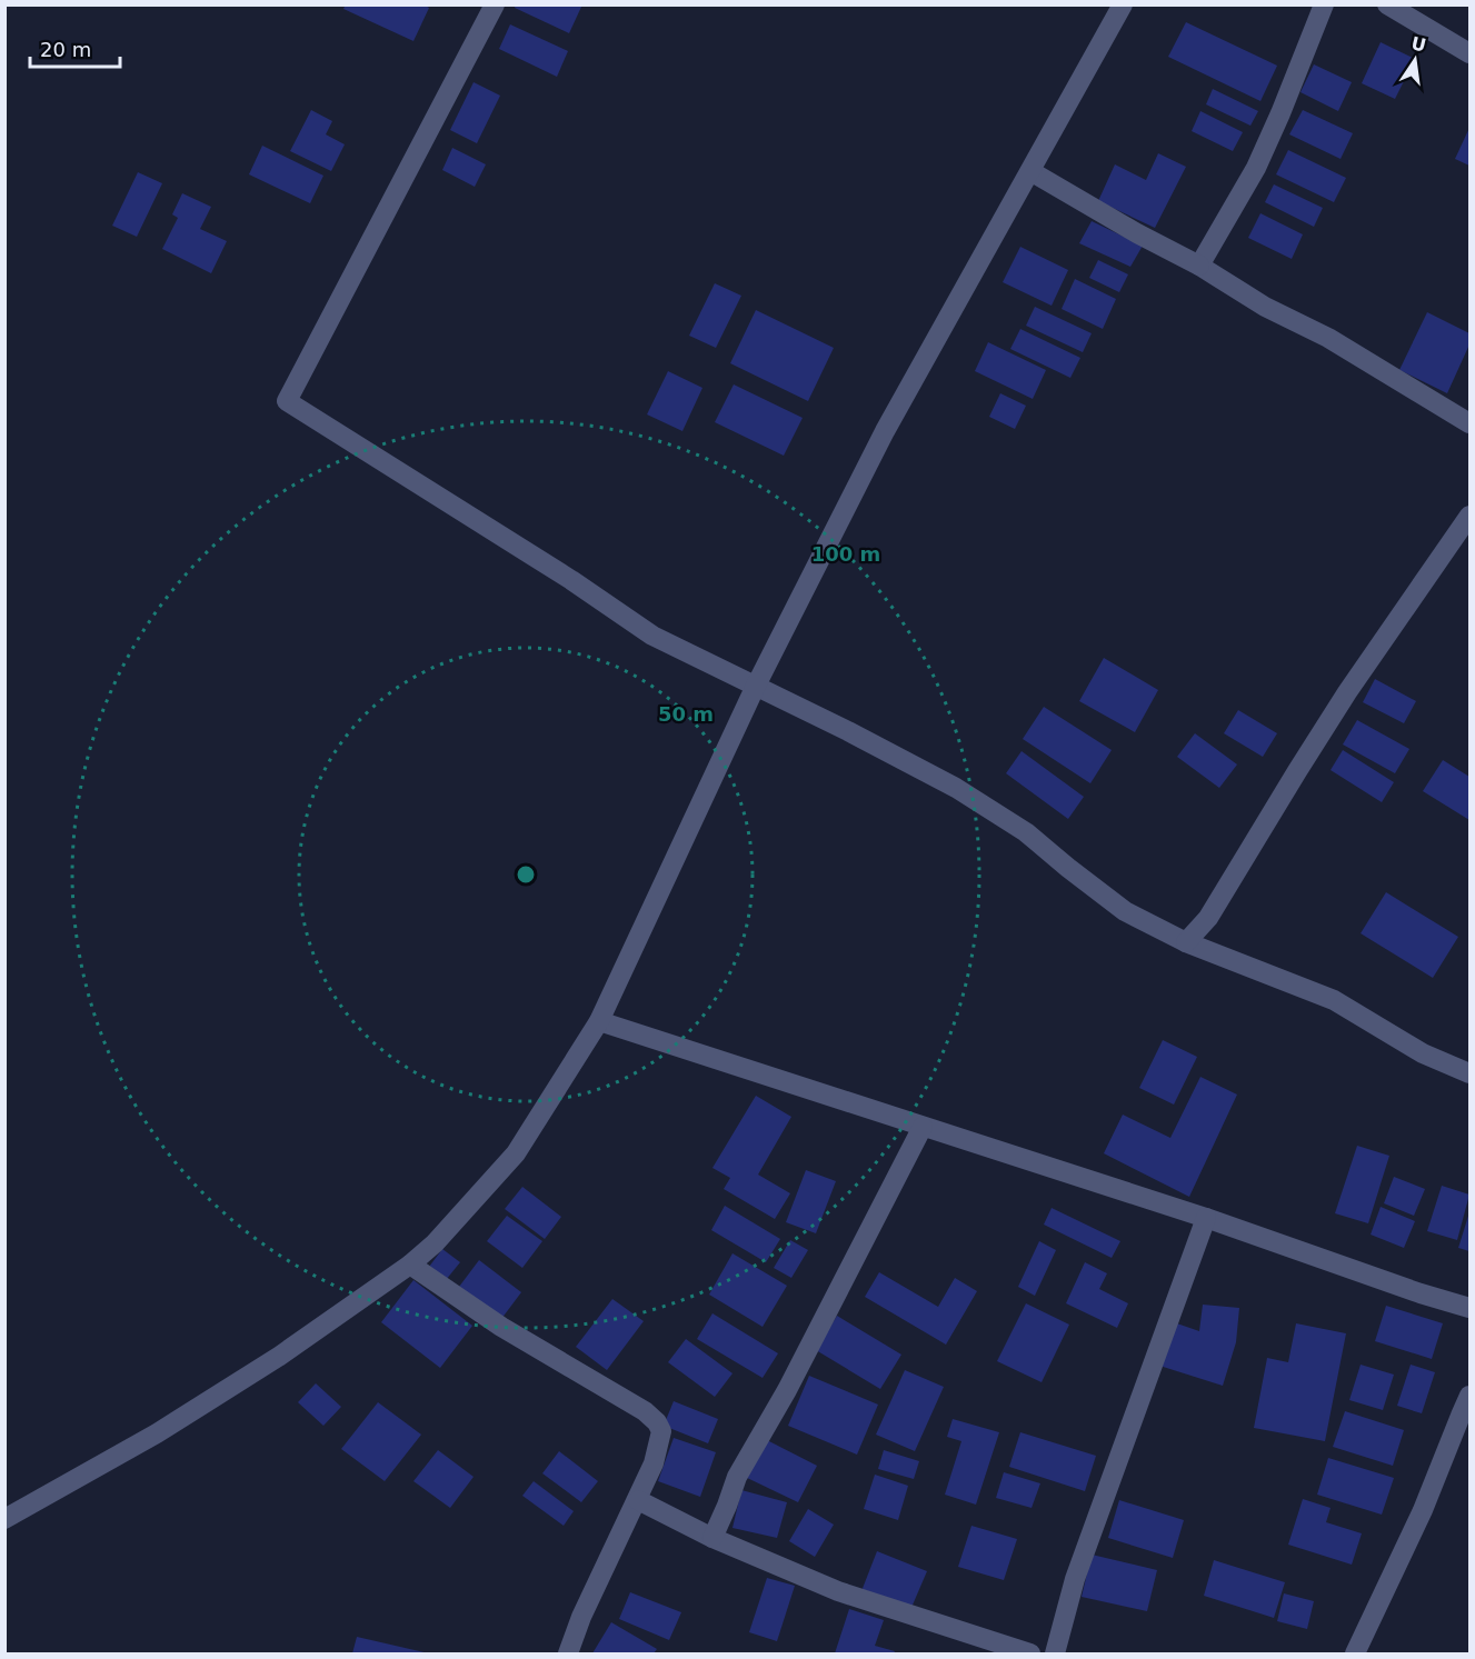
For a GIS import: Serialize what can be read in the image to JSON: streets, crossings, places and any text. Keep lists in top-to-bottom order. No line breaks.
{"scale_bar":"20 m","north":"top","rings":["100 m","50 m"]}
